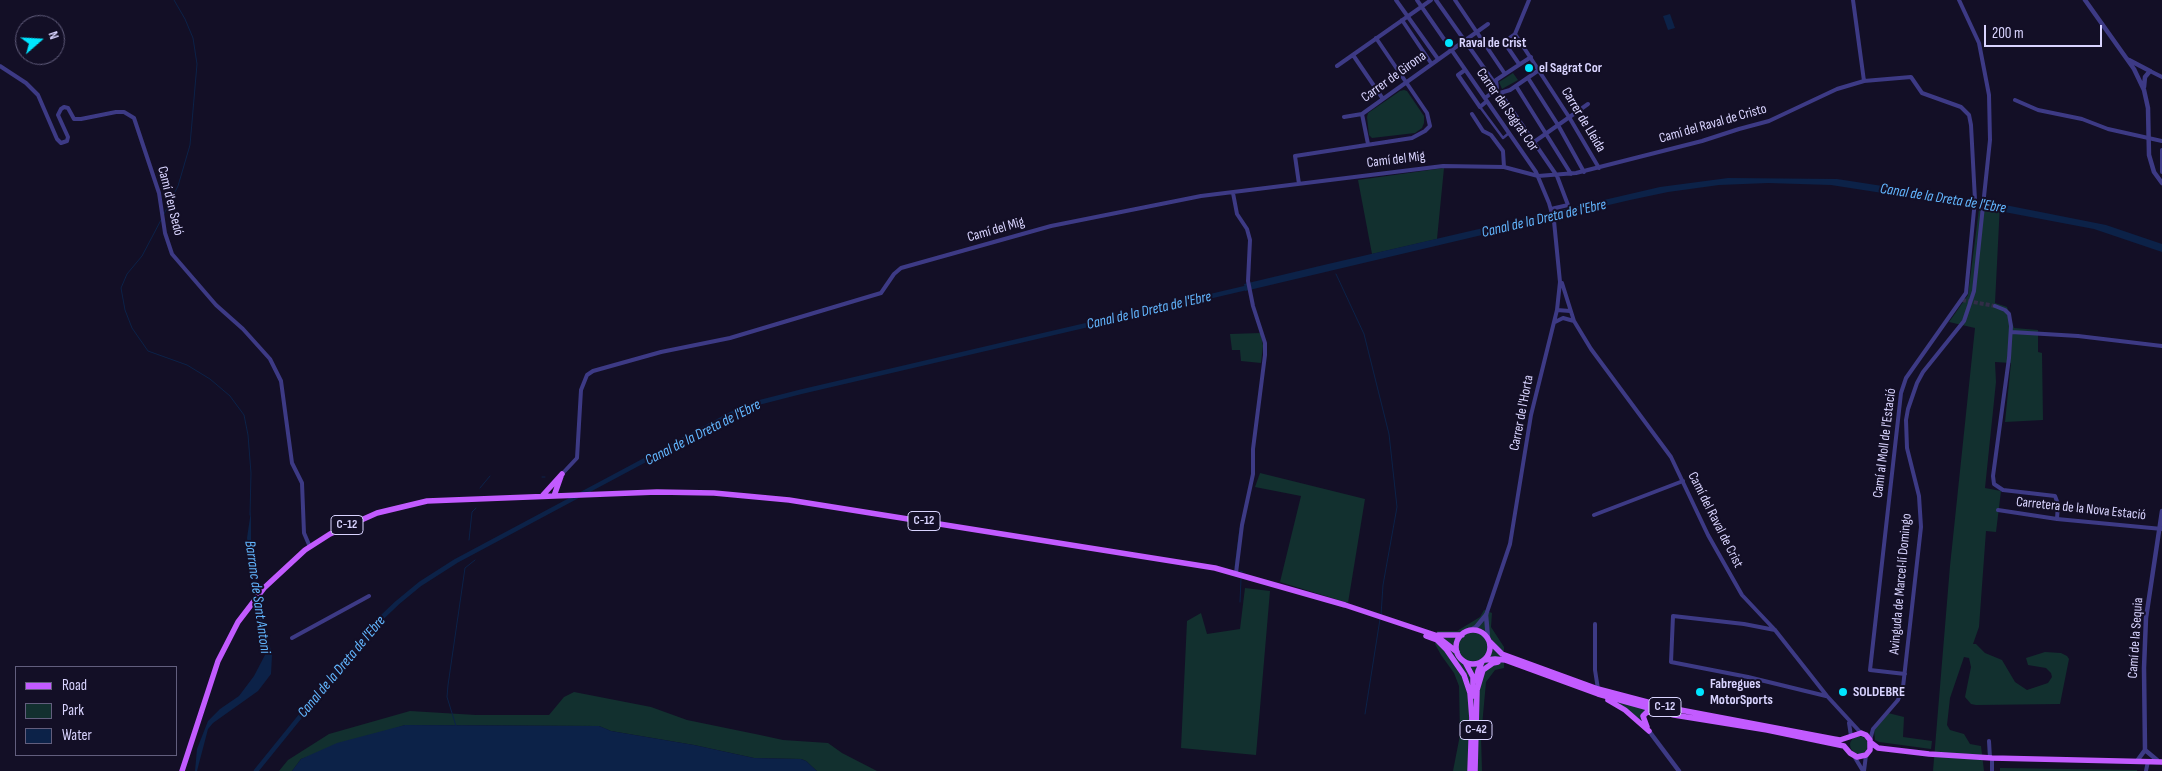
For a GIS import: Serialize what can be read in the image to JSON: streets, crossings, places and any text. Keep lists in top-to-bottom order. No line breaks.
{"streets":{"main road":["C-12","C-42"],"street":["Carrer de Girona","Carrer del Sagrat Cor","Carrer de Lleida","Camí del Raval de Cristo","Camí del Mig","Camí d'en Sedó","Carrer de l'Horta","Camí al Moll de l'Estació","Carretera de la Nova Estació","Camí del Raval de Crist","Avinguda de Marcel·lí Domingo","Camí de la Sequia"]},"crossings":[["Carrer de Girona","Carrer del Sagrat Cor"],["Carrer del Sagrat Cor","Camí del Mig"],["Carrer del Sagrat Cor","Carrer de l'Horta"],["Carrer de Lleida","Camí del Raval de Cristo"],["Camí del Raval de Cristo","Camí del Mig"],["Camí del Raval de Cristo","Camí al Moll de l'Estació"],["Camí d'en Sedó","C-12"],["Carrer de l'Horta","Camí del Raval de Crist"],["Camí al Moll de l'Estació","Avinguda de Marcel·lí Domingo"],["Carretera de la Nova Estació","Camí de la Sequia"],["Camí del Raval de Crist","C-12"],["C-12","C-42"]],"water":["Canal de la Dreta de l'Ebre","Barranc de Sant Antoni"],"places":["Raval de Crist","el Sagrat Cor","Fabregues MotorSports","SOLDEBRE"],"legend":["Road","Park","Water"],"scale_bar":"200 m","north":"right"}
